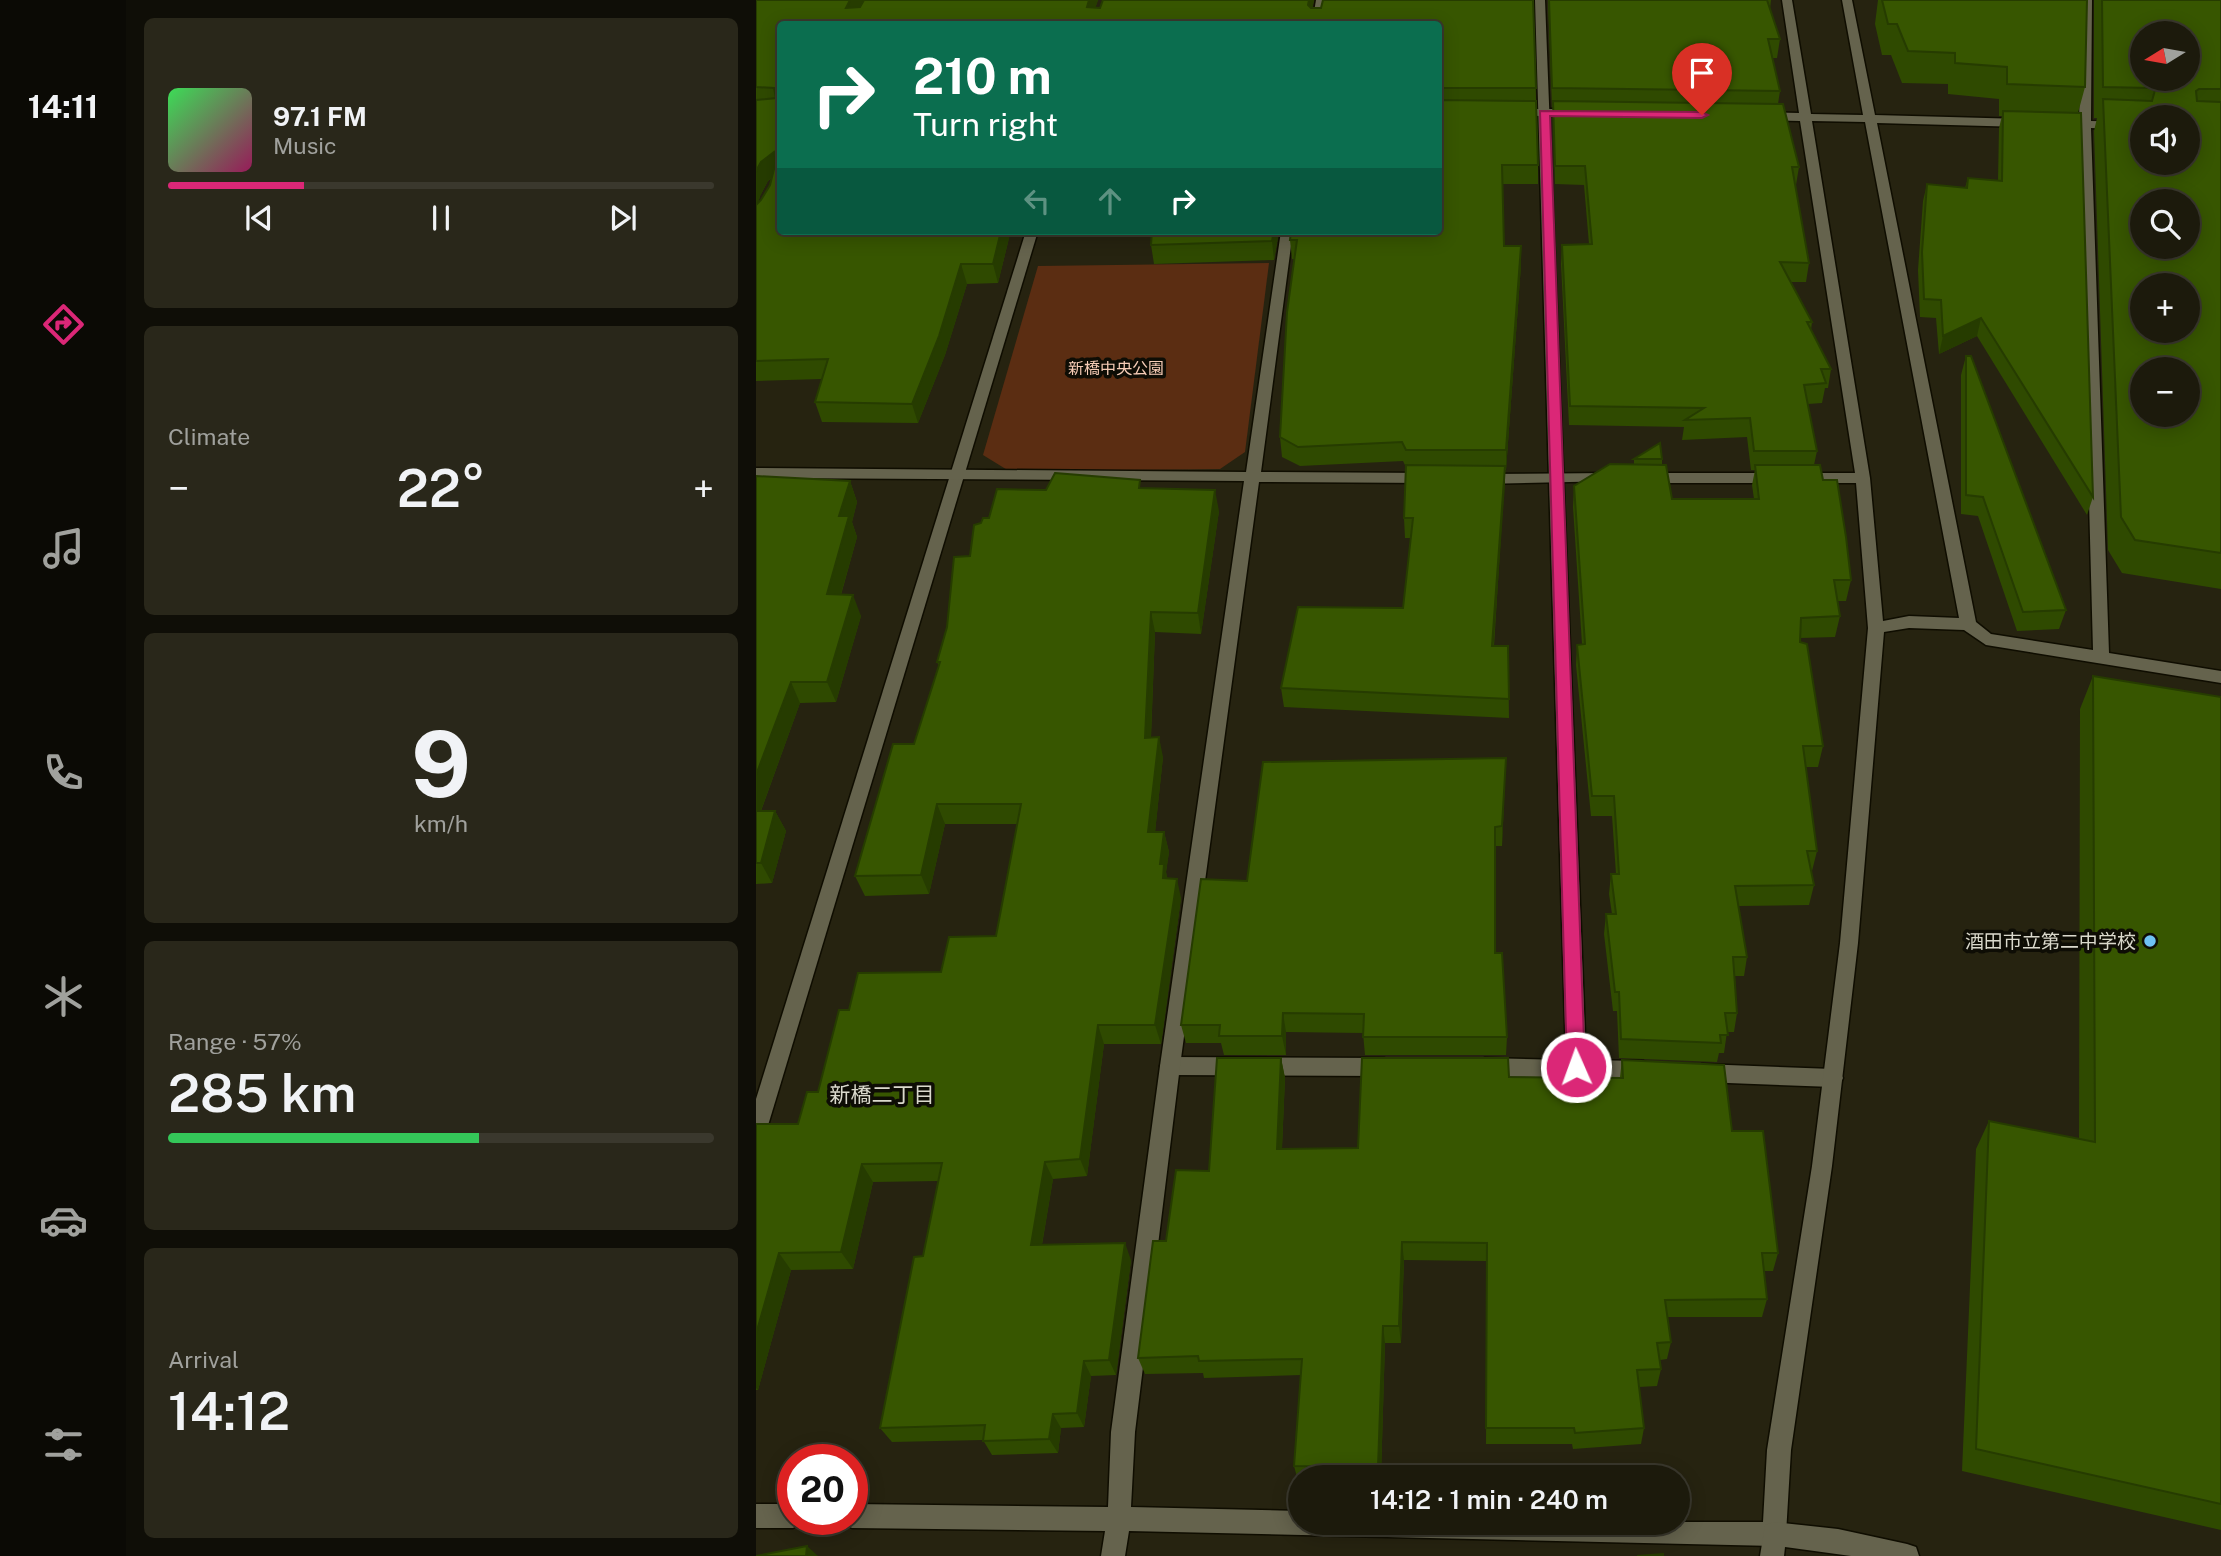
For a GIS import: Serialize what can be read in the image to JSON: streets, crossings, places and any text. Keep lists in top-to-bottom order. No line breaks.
{"districts":["新橋二丁目"],"parks":["新橋中央公園"],"places":["酒田市立第二中学校"],"north":"left","page":{"tabs":"14:11","map_buttons":["+","−"],"turn":["210 m","Turn right"],"song":["97.1 FM","Music"],"tile":["Climate",["9","km/h"],["Range · 57%","285 km"],["Arrival","14:12"]],"heat":["−","22°","+"],"limit":"20","trip":"14:12 · 1 min · 240 m"}}
